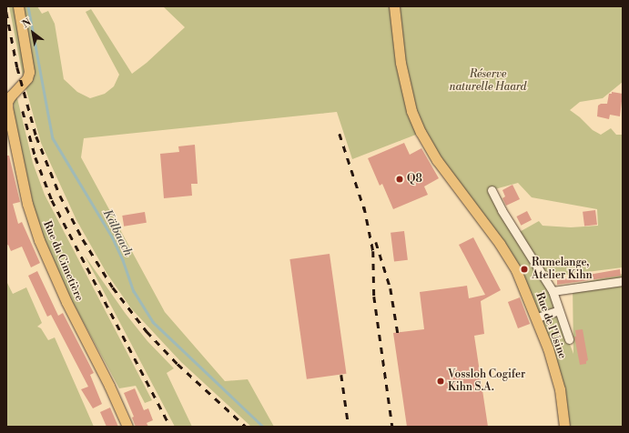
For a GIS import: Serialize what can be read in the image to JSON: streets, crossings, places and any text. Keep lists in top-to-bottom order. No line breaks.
{"streets":{"main road":["Rue du Cimetière","Rue de l'Usine"]},"water":["Kälbaach"],"parks":["Réserve naturelle Haard"],"places":["Q8","Rumelange, Atelier Kihn","Vossloh Cogifer Kihn S.A."],"north":"top left"}
